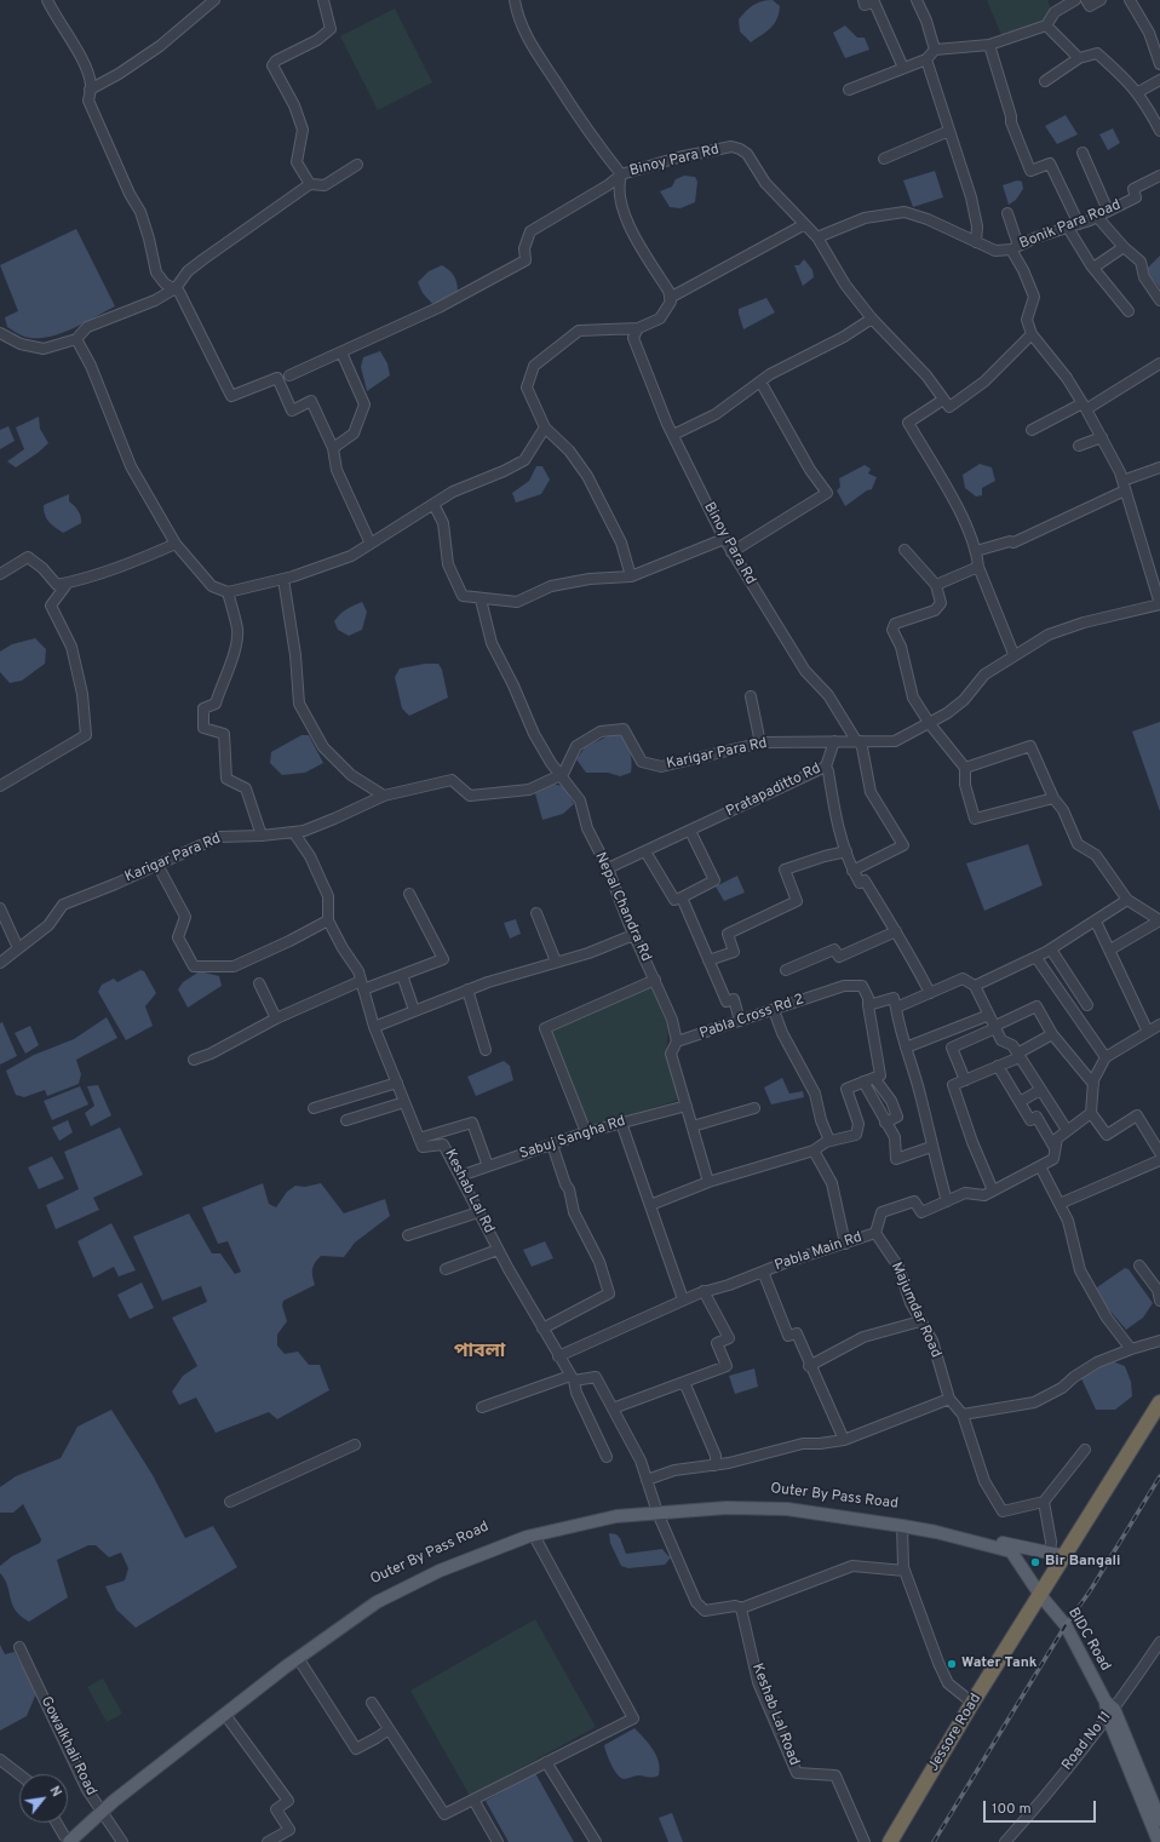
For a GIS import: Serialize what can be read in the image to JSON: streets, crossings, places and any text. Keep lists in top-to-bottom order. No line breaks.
{"streets":{"highway":["Jessore Road"],"main road":["Outer By Pass Road","BIDC Road"],"street":["Binoy Para Rd","Bonik Para Road","Karigar Para Rd","Pratapaditto Rd","Nepal Chandra Rd","Pabla Cross Rd 2","Sabuj Sangha Rd","Keshab Lal Rd","Pabla Main Rd","Majumdar Road","Keshab Lal Road","Road No 11","Gowalkhali Road"]},"crossings":[["Karigar Para Rd","Pratapaditto Rd"],["Karigar Para Rd","Nepal Chandra Rd"],["Pratapaditto Rd","Nepal Chandra Rd"],["Nepal Chandra Rd","Pabla Cross Rd 2"],["Sabuj Sangha Rd","Keshab Lal Rd"],["Keshab Lal Rd","Pabla Main Rd"],["Pabla Main Rd","Majumdar Road"],["Outer By Pass Road","BIDC Road"],["Outer By Pass Road","Jessore Road"],["Outer By Pass Road","Gowalkhali Road"],["BIDC Road","Jessore Road"],["BIDC Road","Road No 11"]],"districts":["পাবলা"],"places":["Bir Bangali","Water Tank"],"scale_bar":"100 m","north":"top right"}
